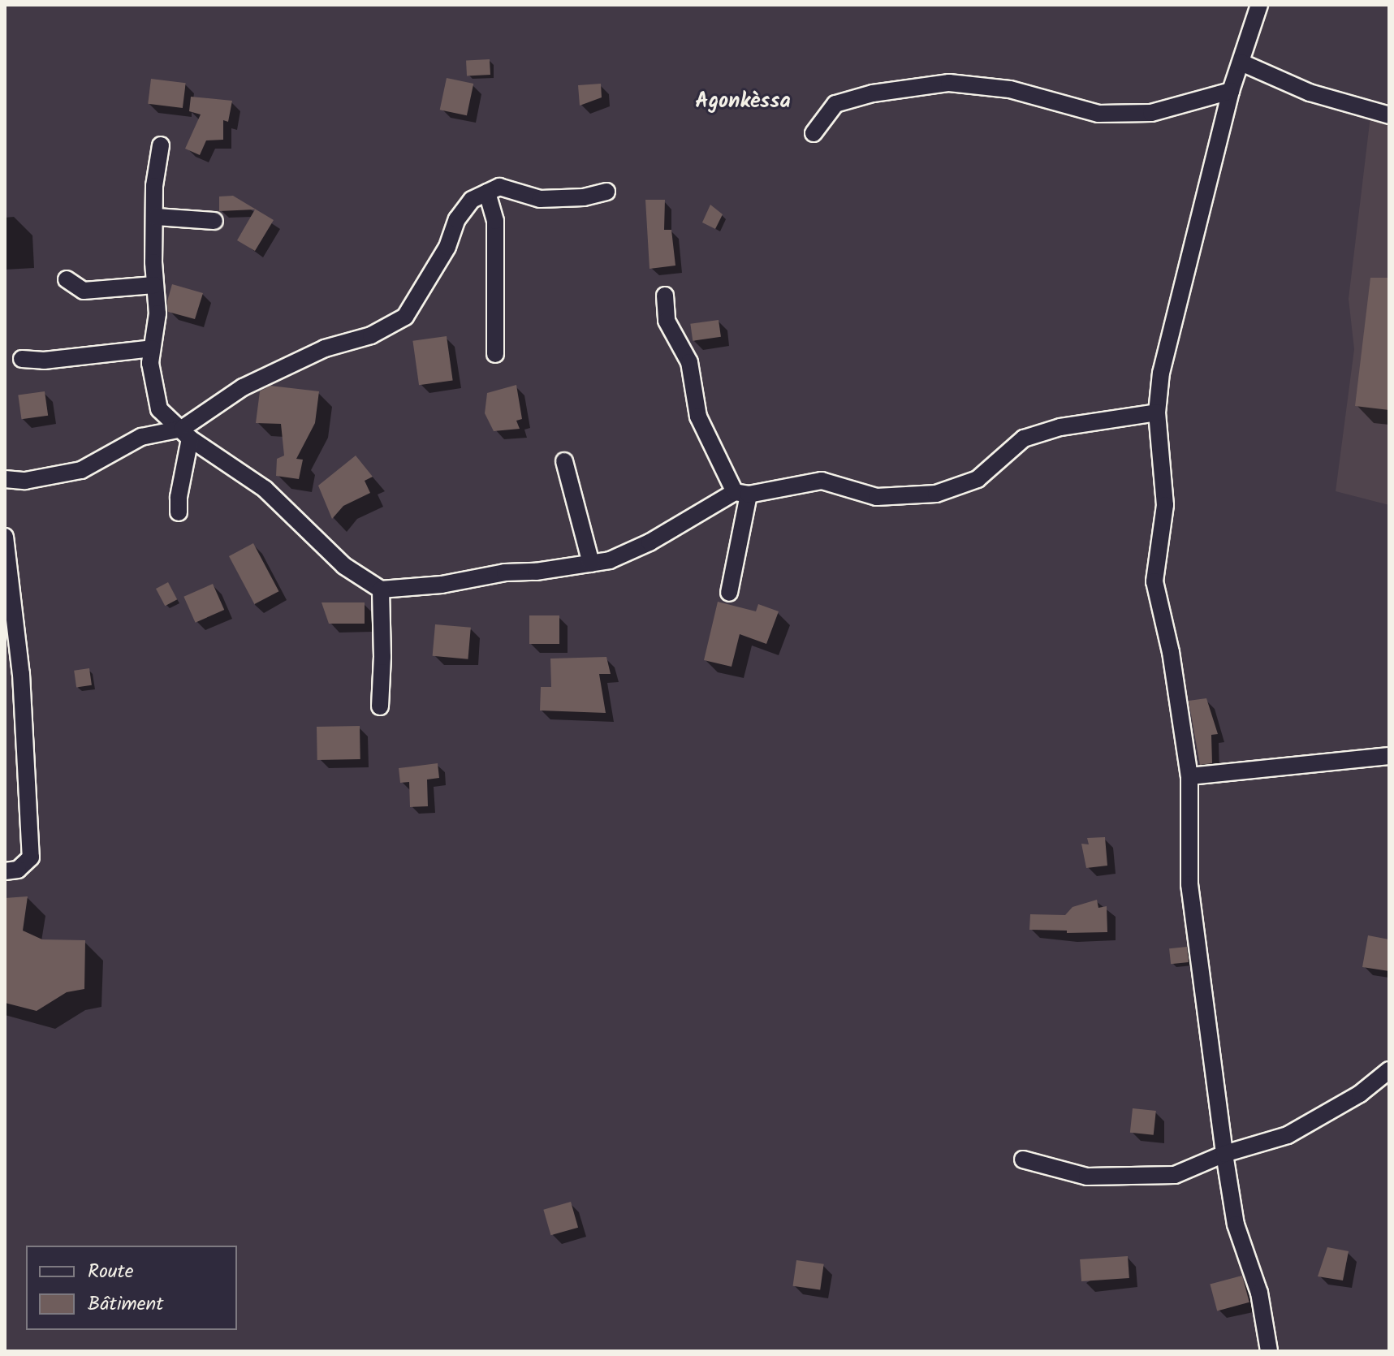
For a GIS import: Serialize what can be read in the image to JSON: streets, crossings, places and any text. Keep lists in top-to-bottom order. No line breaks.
{"districts":["Agonkèssa"],"legend":["Route","Bâtiment"]}
